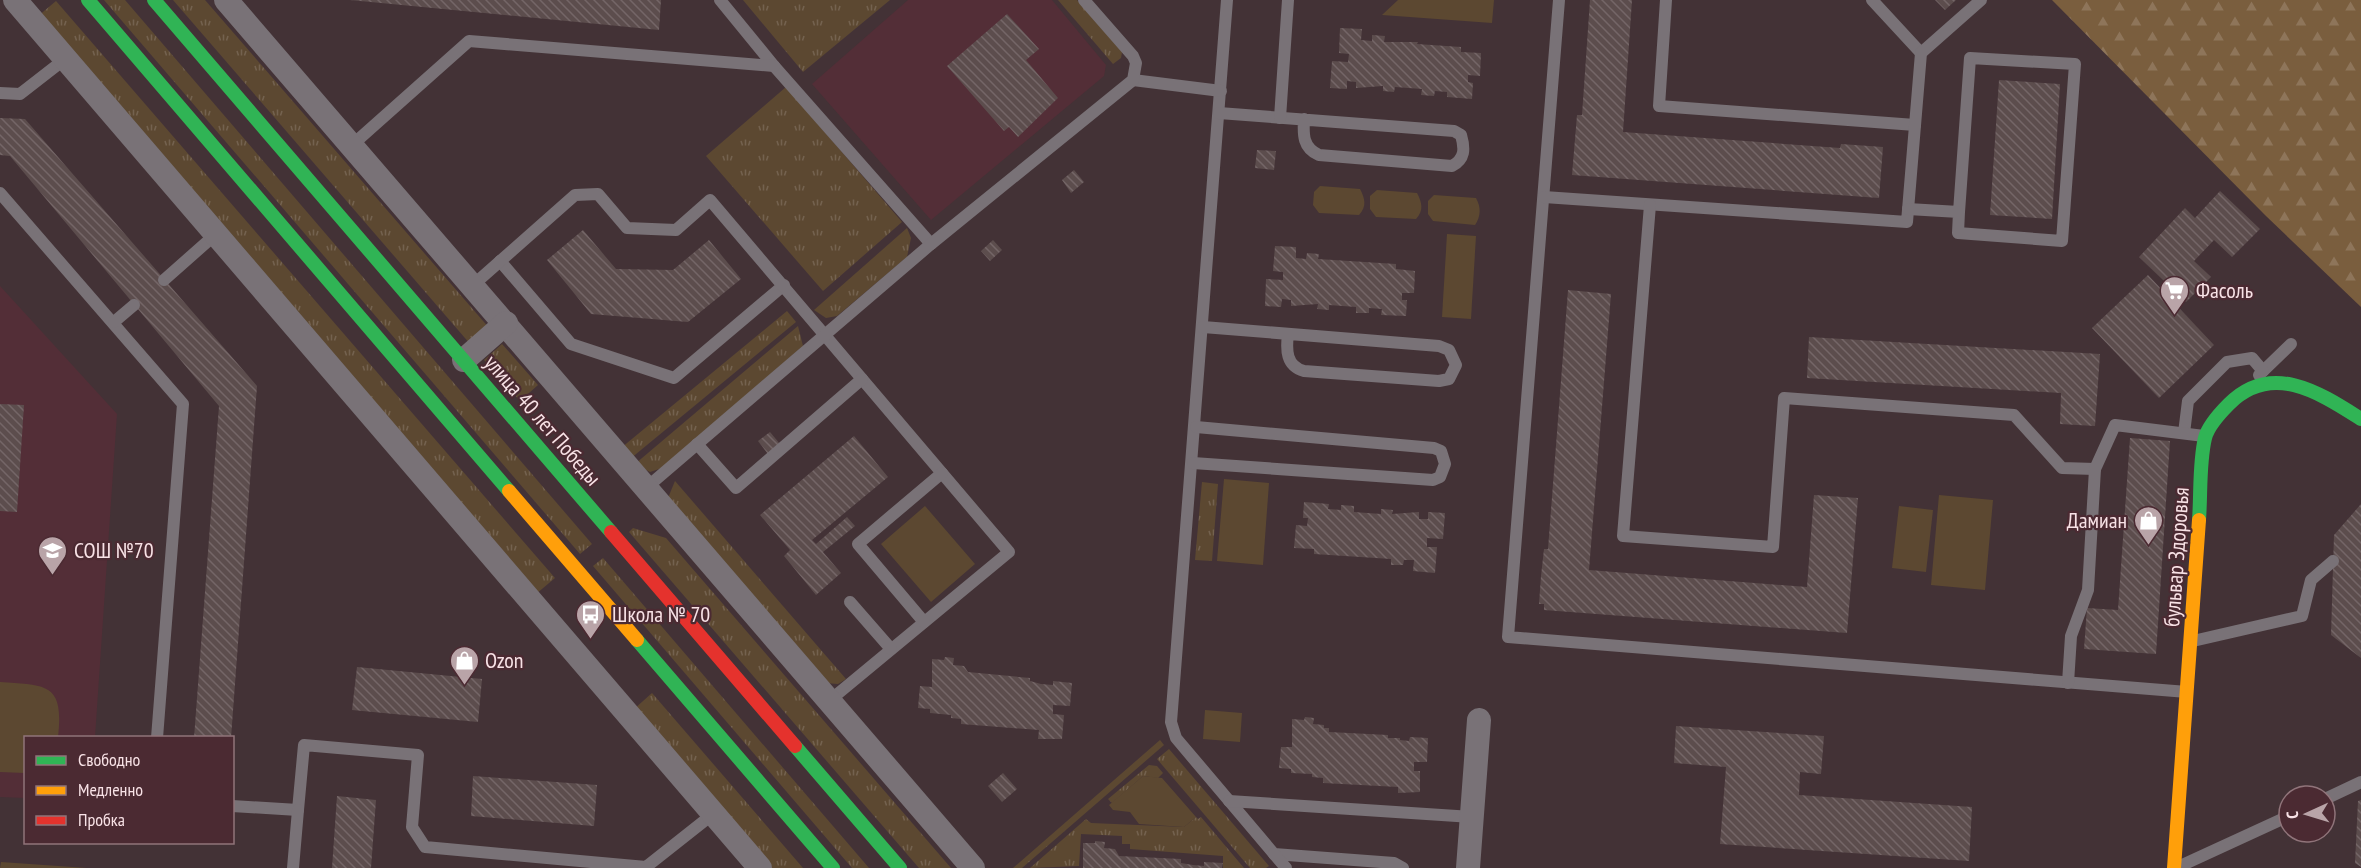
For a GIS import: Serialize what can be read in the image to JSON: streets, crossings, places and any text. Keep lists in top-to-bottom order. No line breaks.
{"streets":{"main road":["улица 40 лет Победы","бульвар Здоровья"]},"places":{"supermarket":["Фасоль"],"shop":["Дамиан","Ozon"],"school or university":["СОШ №70"],"bus stop":["Школа № 70"]},"legend":["Свободно","Медленно","Пробка"],"north":"left"}
